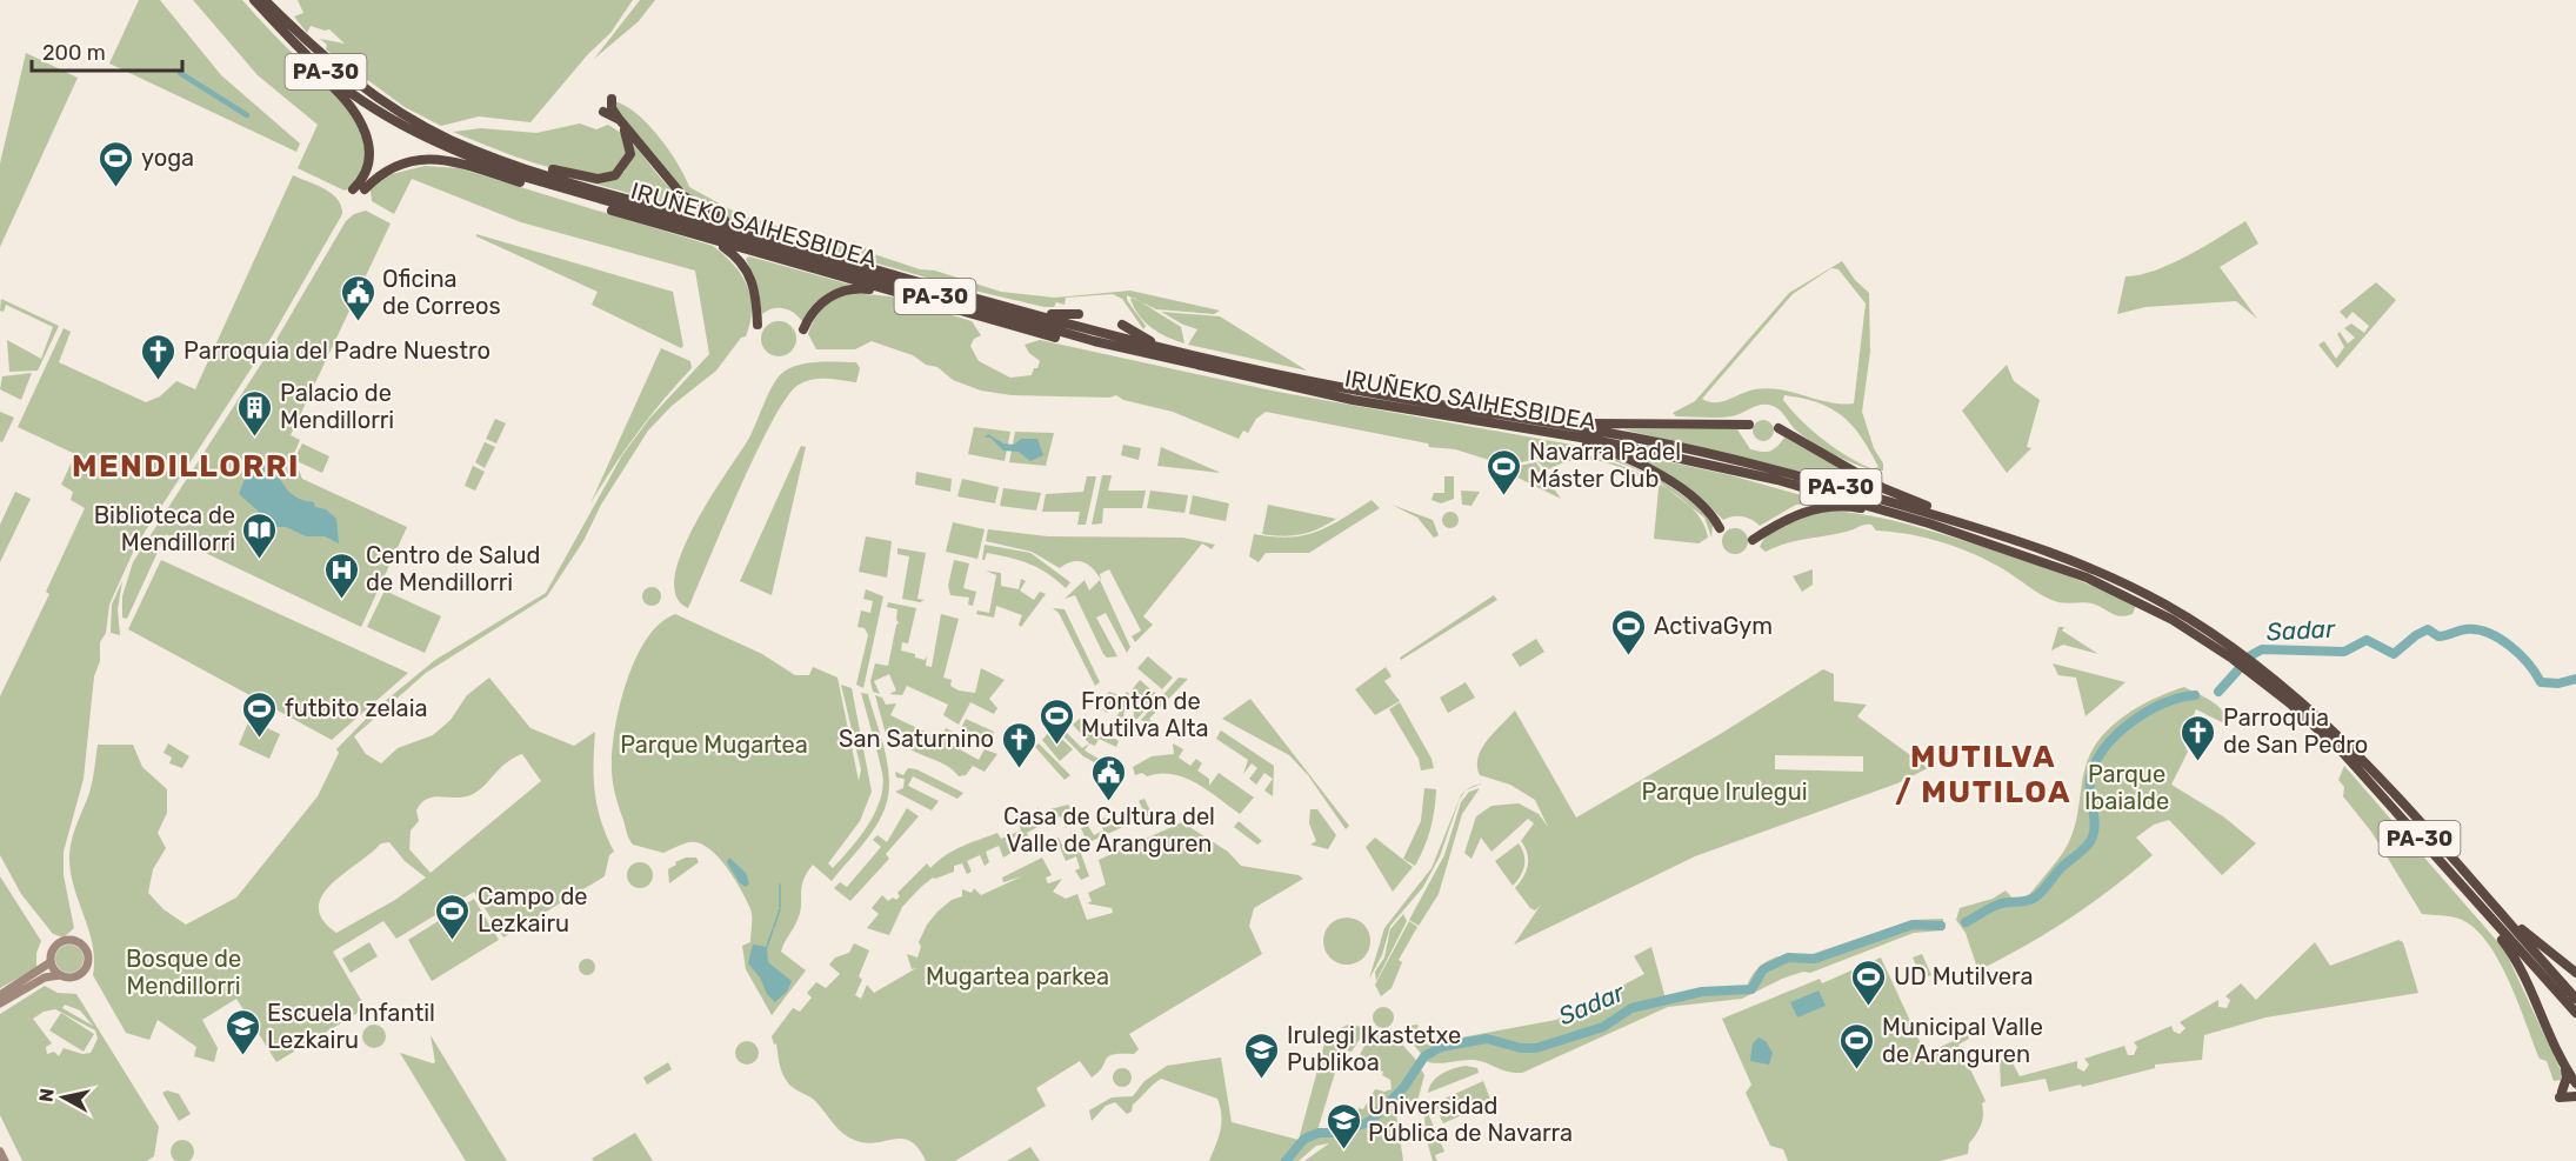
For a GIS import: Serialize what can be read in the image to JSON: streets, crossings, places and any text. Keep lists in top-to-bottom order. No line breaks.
{"streets":{"highway":["PA-30","IRUÑEKO SAIHESBIDEA"]},"districts":["MENDILLORRI","MUTILVA / MUTILOA"],"water":["Sadar"],"parks":["Parque Mugartea","Parque Ibaialde","Parque Irulegui","Bosque de Mendillorri","Mugartea parkea"],"places":{"sports":["yoga","Navarra Padel Máster Club","ActivaGym","futbito zelaia","Frontón de Mutilva Alta","Campo de Lezkairu","UD Mutilvera","Municipal Valle de Aranguren"],"public building":["Oficina de Correos","Casa de Cultura del Valle de Aranguren"],"church":["Parroquia del Padre Nuestro","Parroquia de San Pedro","San Saturnino"],"building":["Palacio de Mendillorri"],"library":["Biblioteca de Mendillorri"],"hospital":["Centro de Salud de Mendillorri"],"school or university":["Escuela Infantil Lezkairu","Irulegi Ikastetxe Publikoa","Universidad Pública de Navarra"]},"scale_bar":"200 m","north":"left"}
